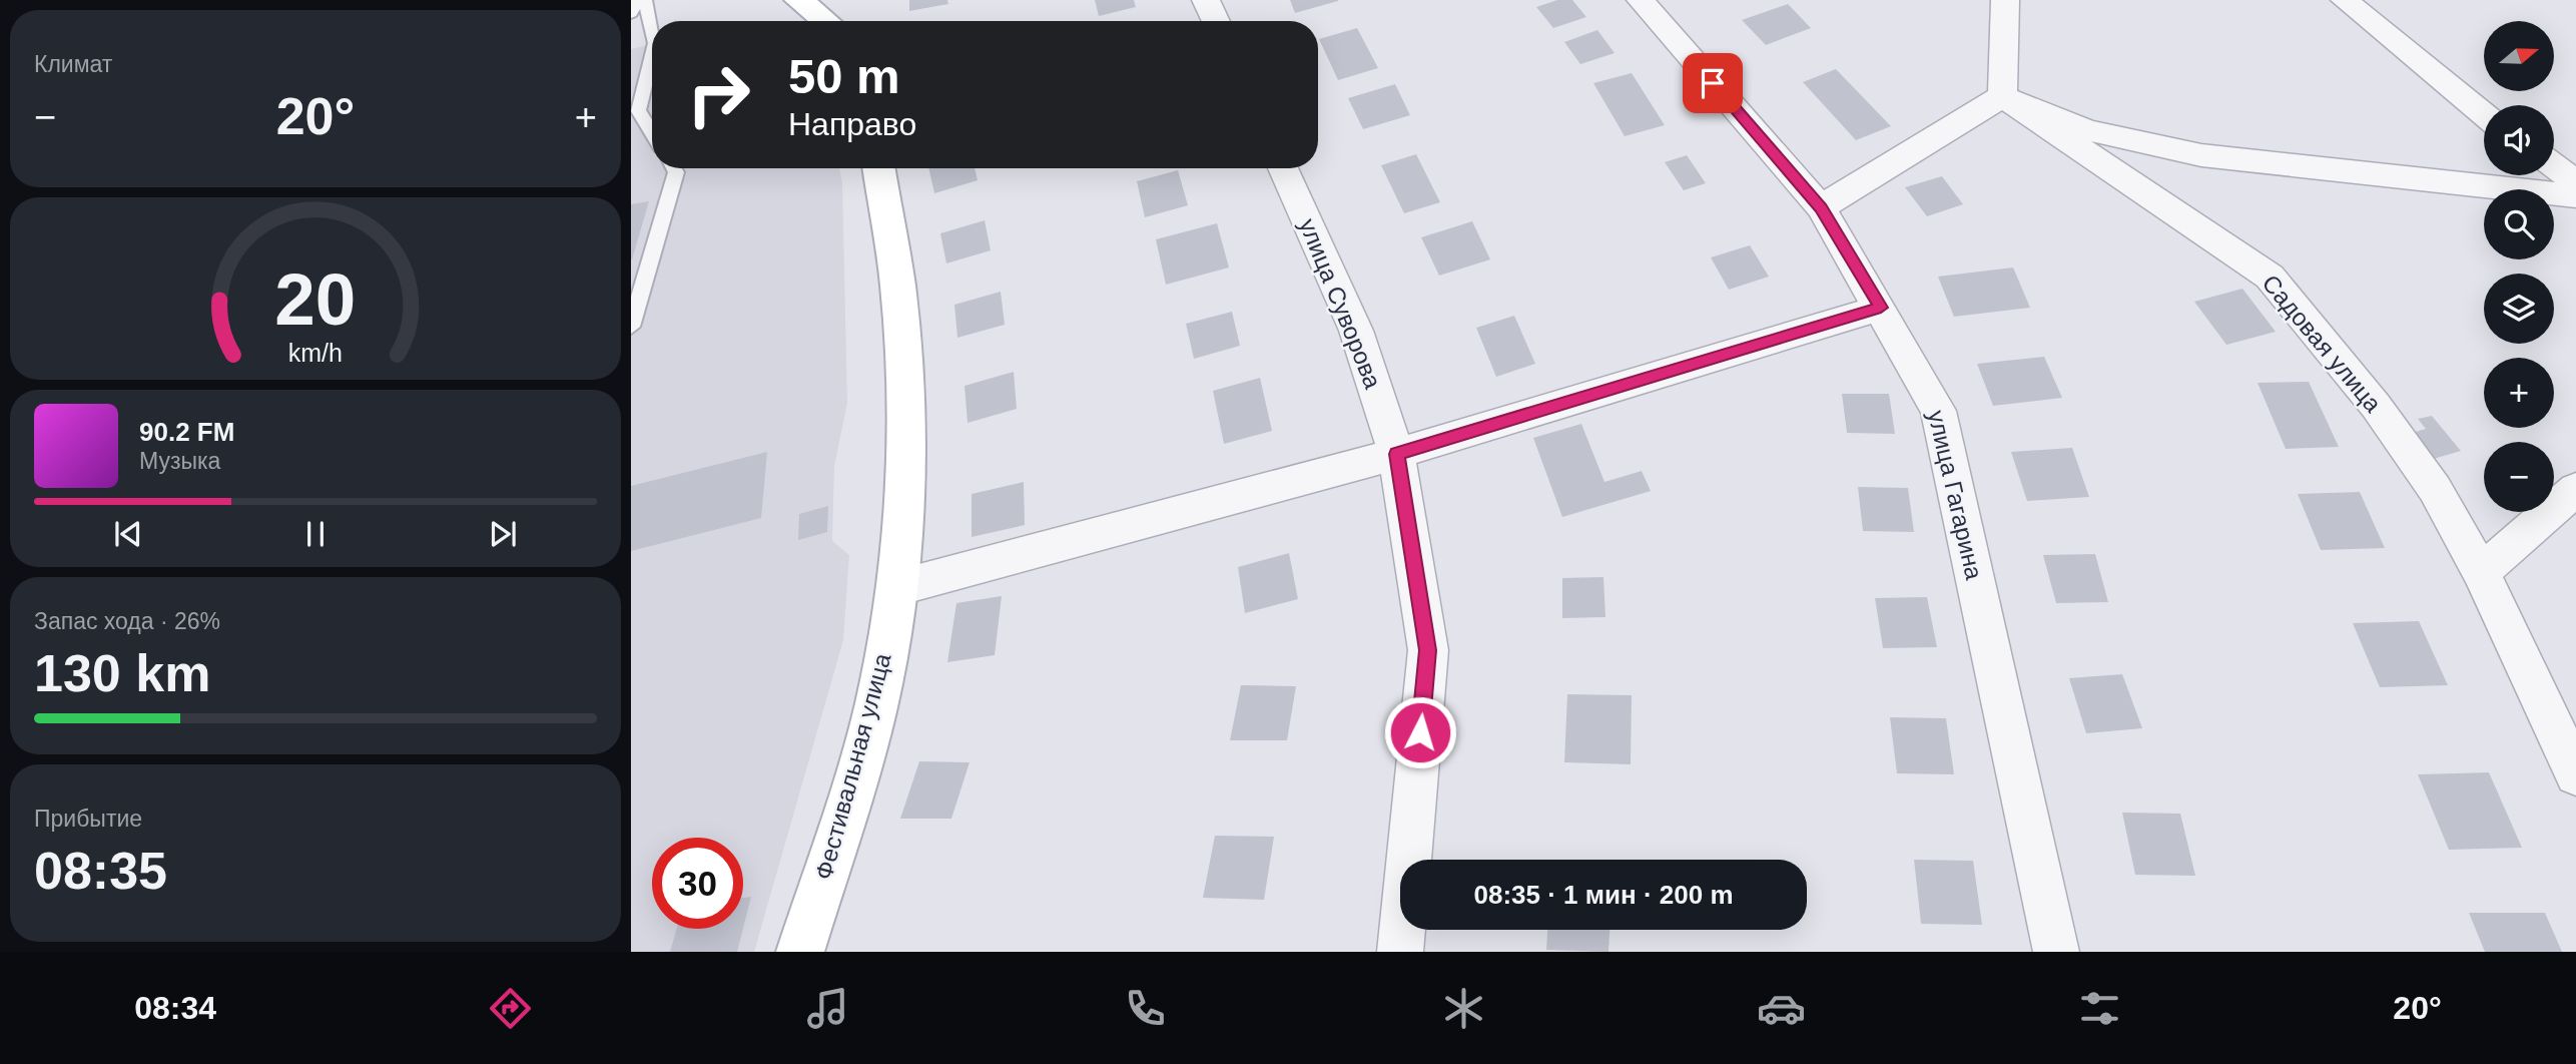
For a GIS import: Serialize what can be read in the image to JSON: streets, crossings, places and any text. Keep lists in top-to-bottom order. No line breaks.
{"streets":{"main road":["Фестивальная улица"],"street":["улица Суворова","Садовая улица","улица Гагарина"]},"north":"right","page":{"tile":["Климат",["Запас хода · 26%","130 km"],["Прибытие","08:35"]],"map_buttons":["+","−"],"turn":["50 m","Направо"],"heat":["−","20°","+"],"song":["90.2 FM","Музыка"],"limit":"30","trip":"08:35 · 1 мин · 200 m","tabs":["08:34","20°"],"gauge":["20","km/h"]}}
